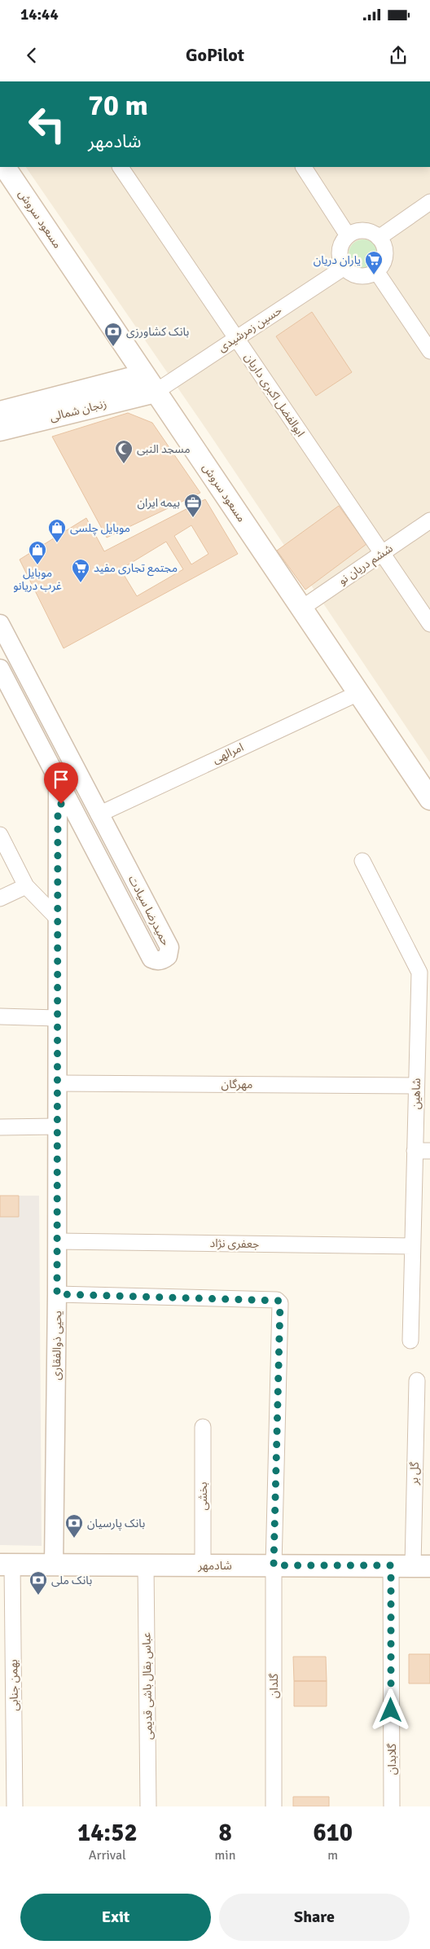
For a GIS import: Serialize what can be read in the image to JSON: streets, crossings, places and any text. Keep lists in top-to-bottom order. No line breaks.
{"streets":{"main road":["مسعود سروش","زنجان شمالی","شادمهر"],"street":["حسین زمرشيدی","ابوالفضل اکبری داریان","ششم دریان‌ نو","امرالهی","حمیدرضا سیادت","مهرگان","شاهین","جعفری نژاد","یحیی ذوالفقاری","گل بر","بخشی","بهمن جنابی","عباس بقال باشی قدیمی","گلدان","گلابدان"]},"crossings":[["مسعود سروش","حسین زمرشيدی"],["مسعود سروش","زنجان شمالی"],["مسعود سروش","ششم دریان‌ نو"],["مسعود سروش","امرالهی"],["حسین زمرشيدی","ابوالفضل اکبری داریان"],["حسین زمرشيدی","زنجان شمالی"],["ابوالفضل اکبری داریان","ششم دریان‌ نو"],["امرالهی","حمیدرضا سیادت"],["حمیدرضا سیادت","یحیی ذوالفقاری"],["مهرگان","شاهین"],["مهرگان","یحیی ذوالفقاری"],["شاهین","جعفری نژاد"],["جعفری نژاد","یحیی ذوالفقاری"],["یحیی ذوالفقاری","شادمهر"],["یحیی ذوالفقاری","گلدان"],["گل بر","شادمهر"],["بخشی","شادمهر"],["شادمهر","بهمن جنابی"],["شادمهر","عباس بقال باشی قدیمی"],["شادمهر","گلدان"],["شادمهر","گلابدان"]],"places":{"supermarket":["یاران دریان","مجتمع تجاری مفید"],"bank":["بانک کشاورزی","بانک پارسیان","بانک ملی"],"mosque":["مسجد النبی"],"office":["بیمه ایران"],"shop":["موبایل چلسی","موبایل غرب دریانو"]},"page":{"status":"14:44","header":"GoPilot","turn":["70 m","شادمهر"],"eta":["14:52","Arrival","8","min","610","m"],"buttons":["Exit","Share"]}}
